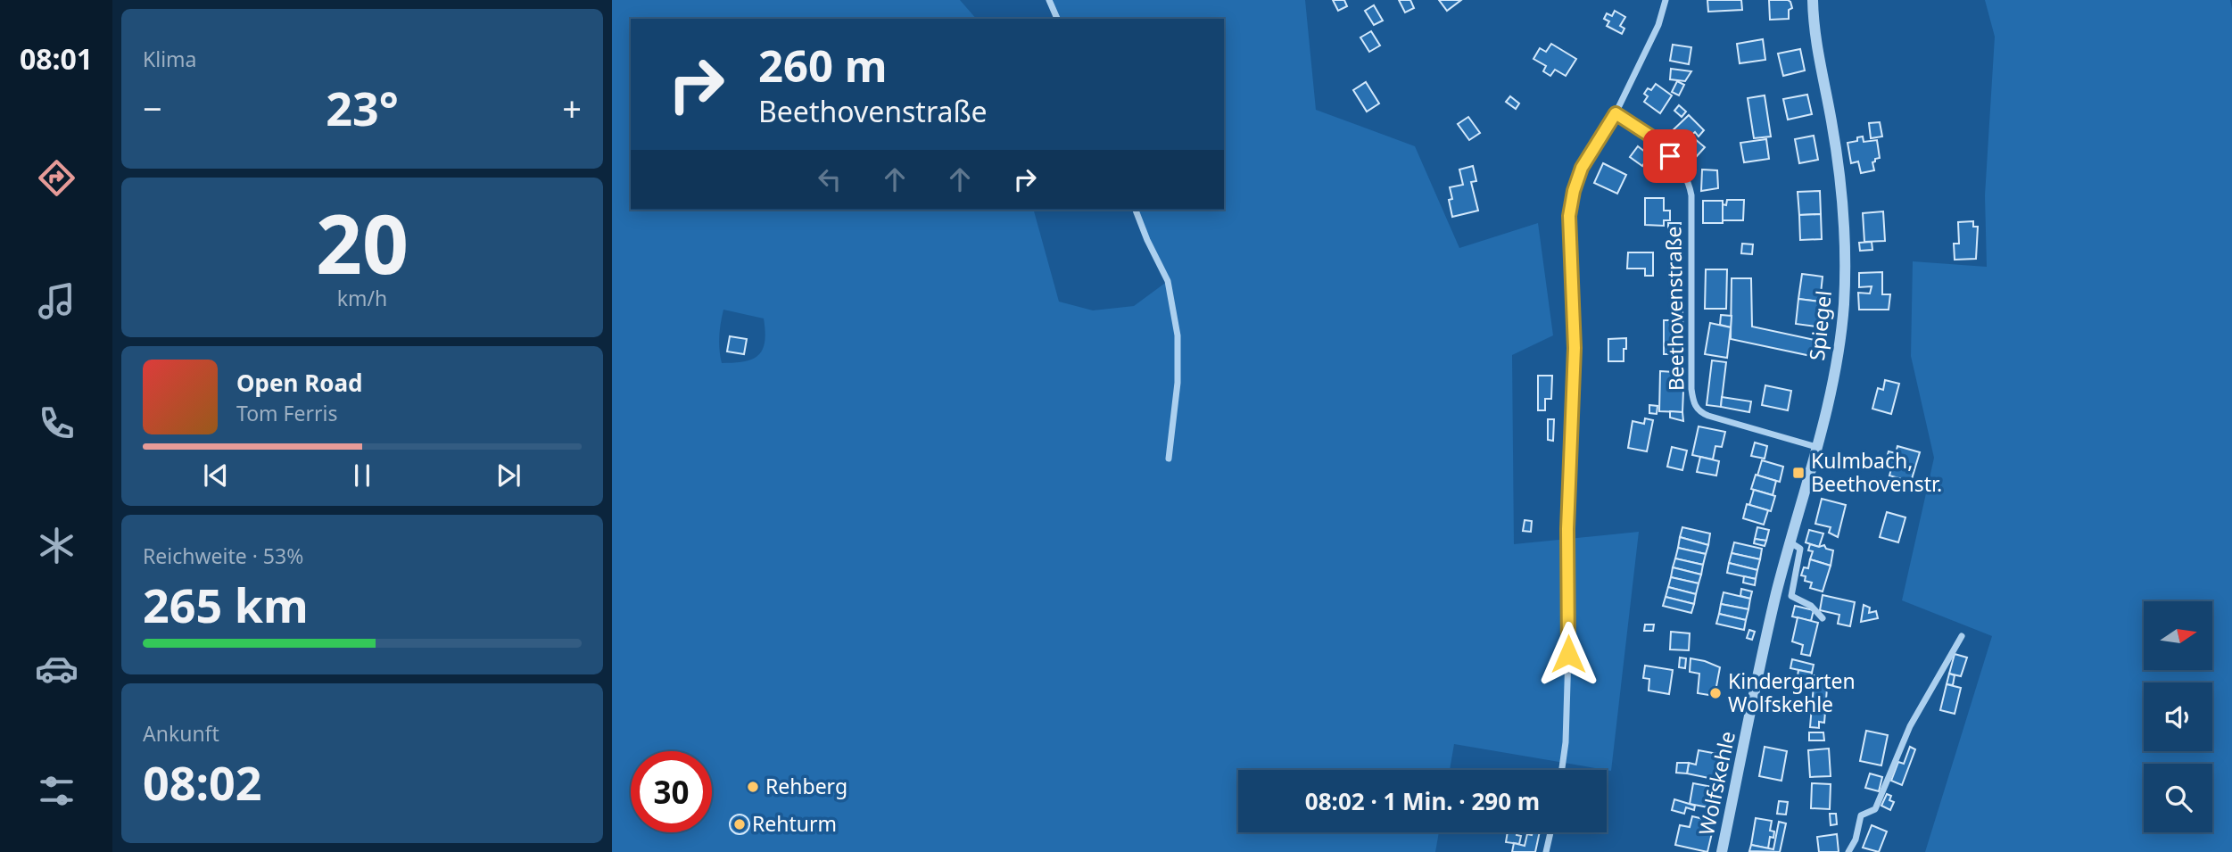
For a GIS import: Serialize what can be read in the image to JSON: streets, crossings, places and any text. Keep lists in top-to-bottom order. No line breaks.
{"streets":{"street":["Beethovenstraße","Spiegel","Wolfskehle"]},"crossings":[["Beethovenstraße","Spiegel"],["Spiegel","Wolfskehle"]],"places":{"transit":["Kulmbach, Beethovenstr."],"other":["Kindergarten Wolfskehle","Rehberg","Rehturm"]},"north":"right","page":{"tabs":"08:01","tile":["Klima",["20","km/h"],["Reichweite · 53%","265 km"],["Ankunft","08:02"]],"turn":["260 m","Beethovenstraße"],"heat":["−","23°","+"],"song":["Open Road","Tom Ferris"],"limit":"30","trip":"08:02 · 1 Min. · 290 m"}}
